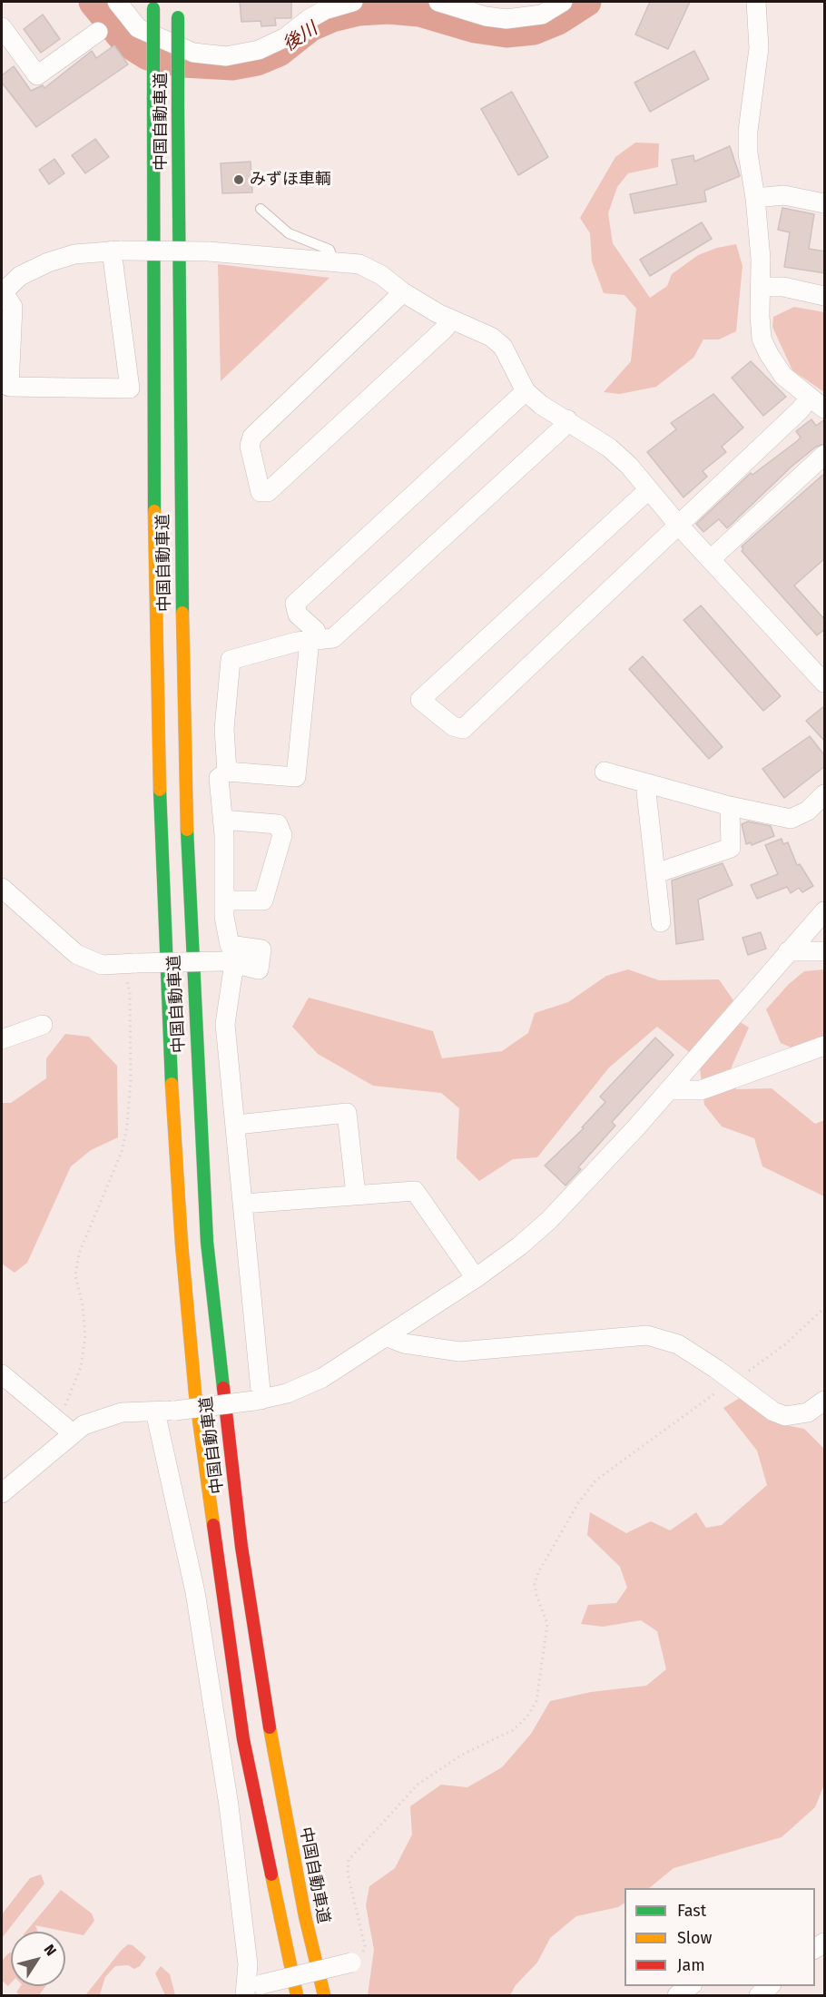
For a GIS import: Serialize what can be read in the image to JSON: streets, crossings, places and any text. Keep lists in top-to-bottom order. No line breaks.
{"streets":{"highway":["中国自動車道"]},"water":["後川"],"places":["みずほ車輌"],"legend":["Fast","Slow","Jam"],"north":"top right"}
